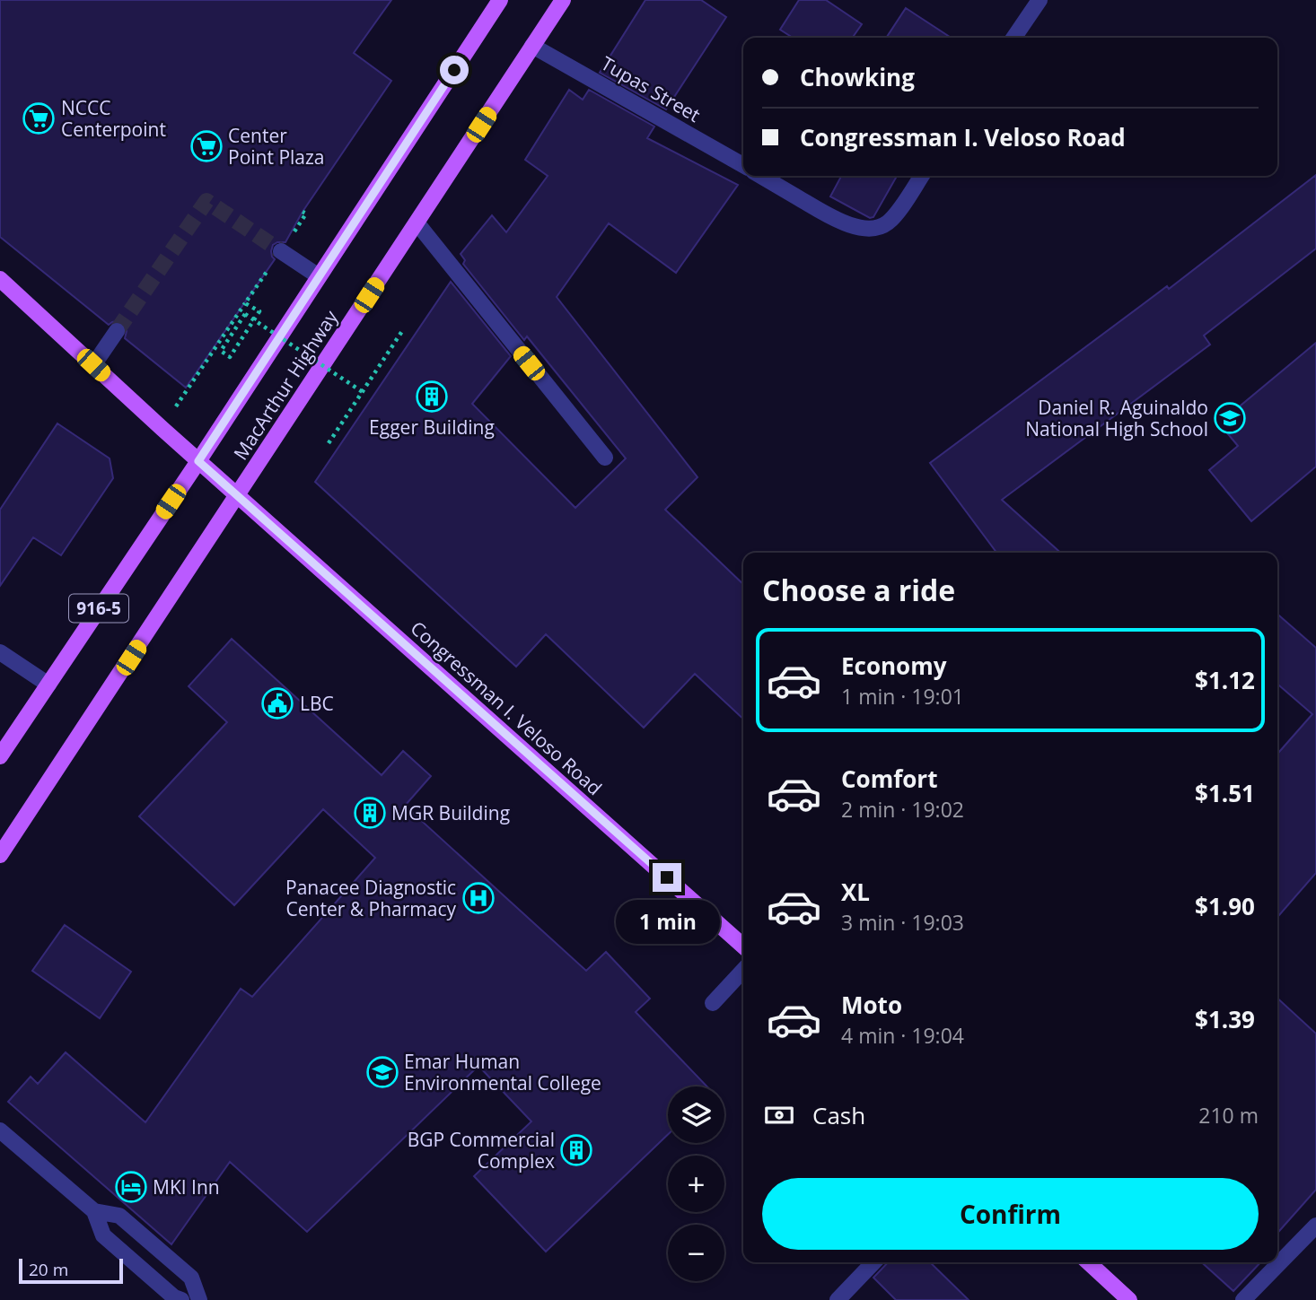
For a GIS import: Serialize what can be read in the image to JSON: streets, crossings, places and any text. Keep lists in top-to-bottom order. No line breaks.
{"streets":{"main road":["MacArthur Highway","916-5","Congressman I. Veloso Road"],"street":["Tupas Street"]},"crossings":[["Tupas Street","MacArthur Highway"],["MacArthur Highway","Congressman I. Veloso Road"]],"places":{"supermarket":["NCCC Centerpoint","Center Point Plaza"],"building":["Egger Building","MGR Building","BGP Commercial Complex"],"school or university":["Daniel R. Aguinaldo National High School","Emar Human Environmental College"],"public building":["LBC"],"hospital":["Panacee Diagnostic Center & Pharmacy"],"hotel":["MKI Inn"]},"scale_bar":"20 m","page":{"banner":["Chowking","Congressman I. Veloso Road"],"heading":"Choose a ride","list":[{"name":"Economy","note":"1 min · 19:01","value":"$1.12"},{"name":"Comfort","note":"2 min · 19:02","value":"$1.51"},{"name":"XL","note":"3 min · 19:03","value":"$1.90"},{"name":"Moto","note":"4 min · 19:04","value":"$1.39"}],"bubble":"1 min","pay":["Cash","210 m"],"map_buttons":["+","−"],"buttons":"Confirm","scale":"20 m"}}
